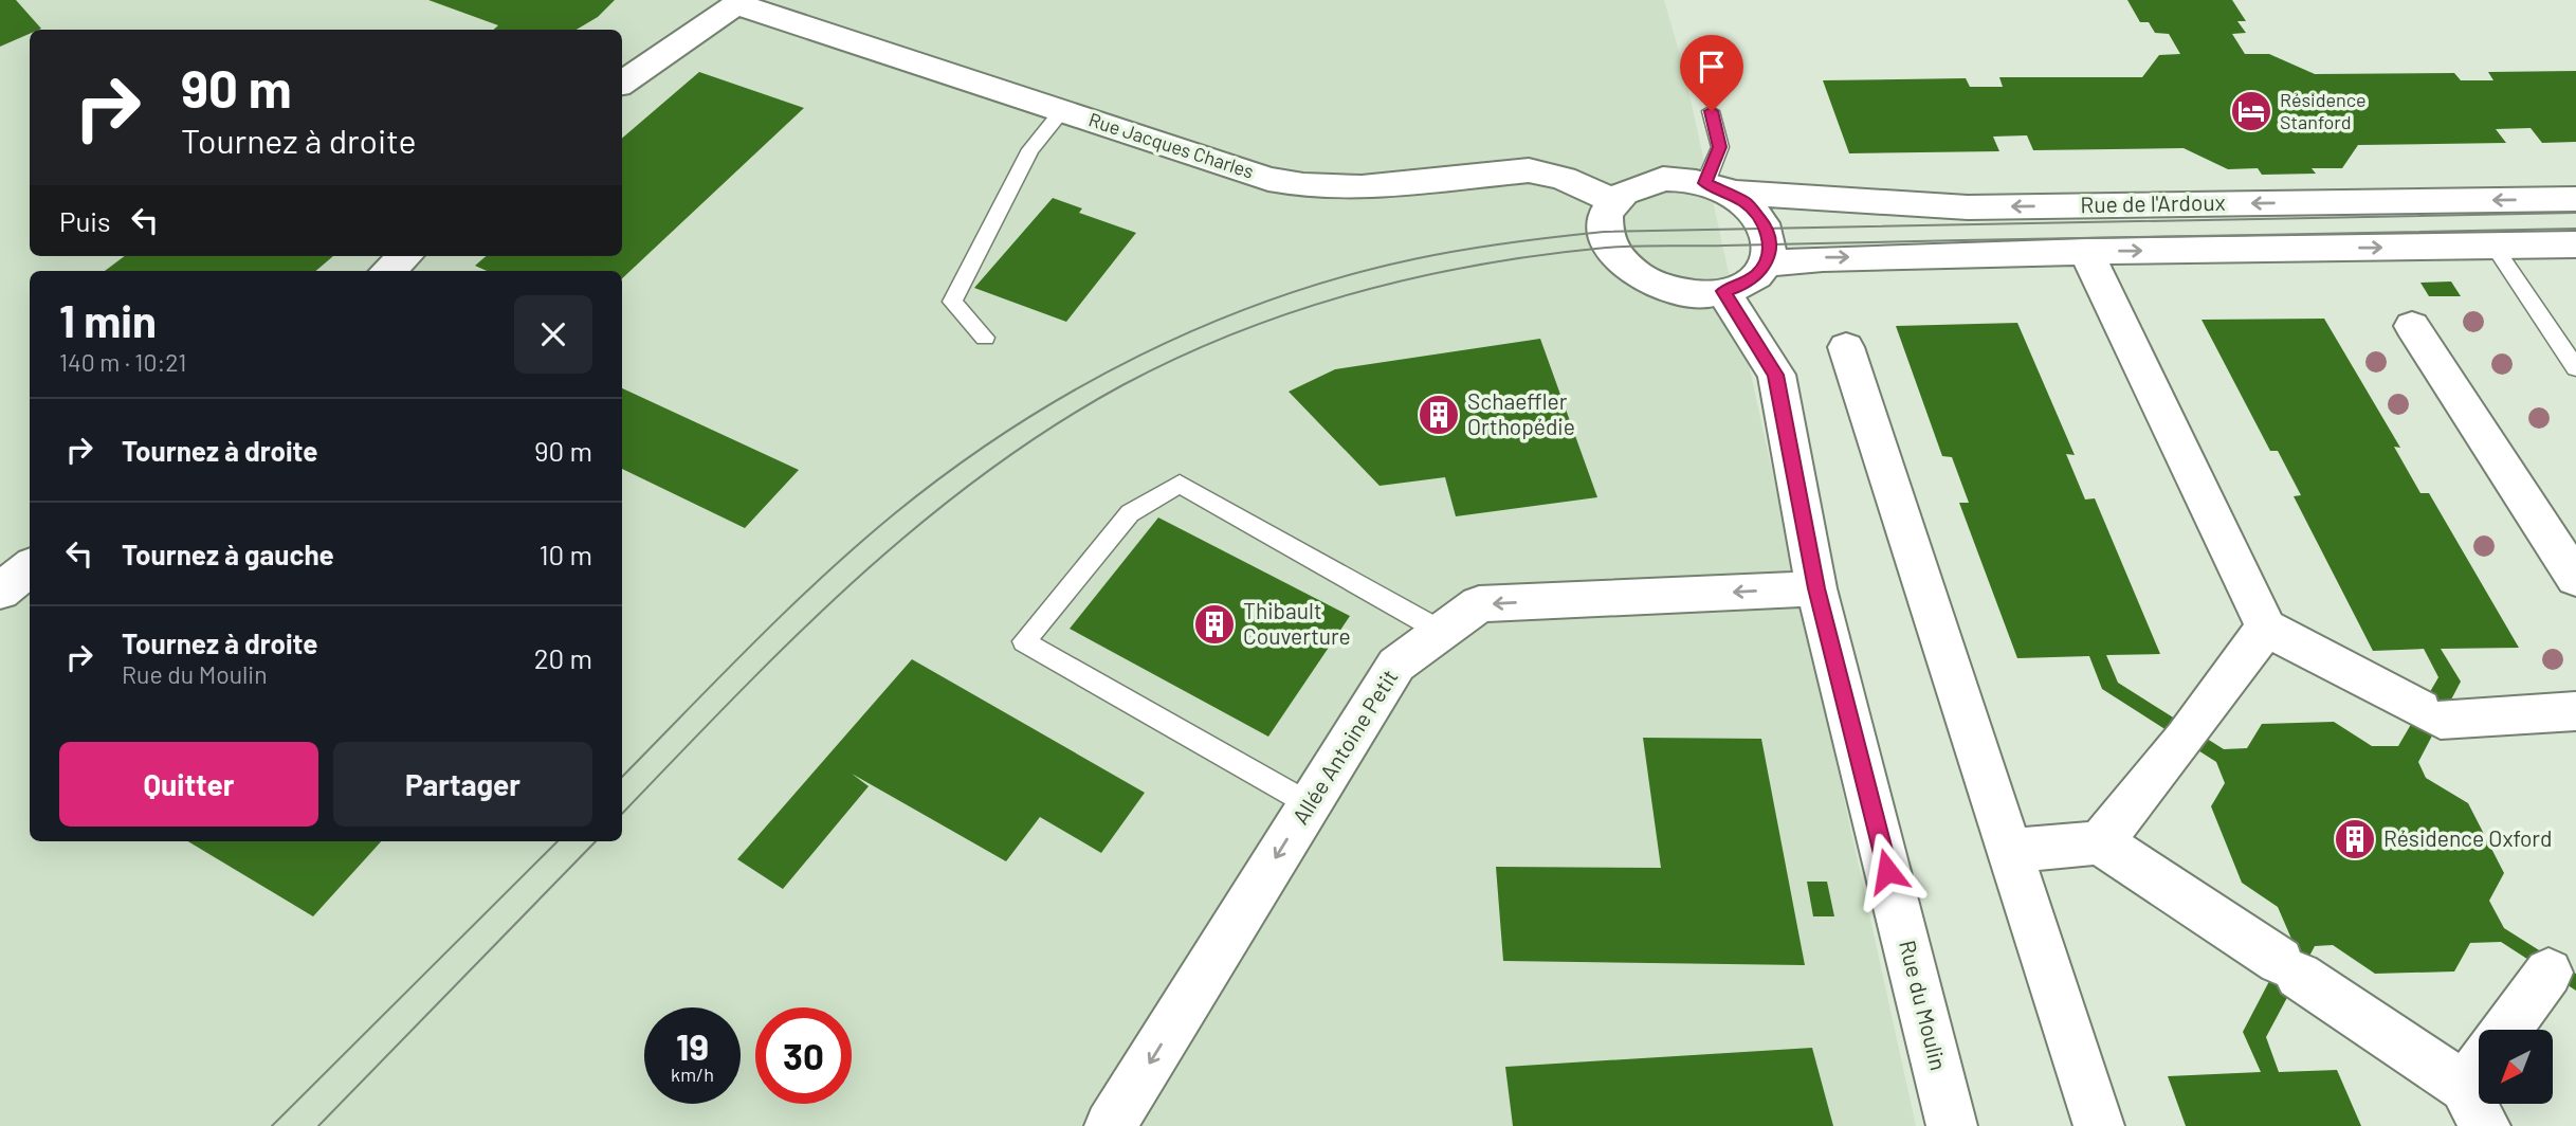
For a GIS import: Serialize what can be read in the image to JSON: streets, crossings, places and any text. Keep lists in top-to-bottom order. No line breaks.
{"streets":{"street":["Rue Jacques Charles","Rue de l'Ardoux","Allée Antoine Petit","Rue du Moulin"]},"crossings":[["Rue Jacques Charles","Rue de l'Ardoux"],["Rue Jacques Charles","Rue du Moulin"],["Rue de l'Ardoux","Rue du Moulin"],["Allée Antoine Petit","Rue du Moulin"]],"one_way":["Allée Antoine Petit"],"places":{"hotel":["Résidence Stanford"],"building":["Schaeffler Orthopédie","Thibault Couverture","Résidence Oxford"]},"north":"bottom left","page":{"turn":["90 m","Tournez à droite"],"then":"Puis","heading":["1 min","140 m · 10:21"],"list":[{"name":"Tournez à droite","value":"90 m"},{"name":"Tournez à gauche","value":"10 m"},{"name":"Tournez à droite","note":"Rue du Moulin","value":"20 m"}],"buttons":["Quitter","Partager"],"speed":"19 km/h","limit":"30"}}
